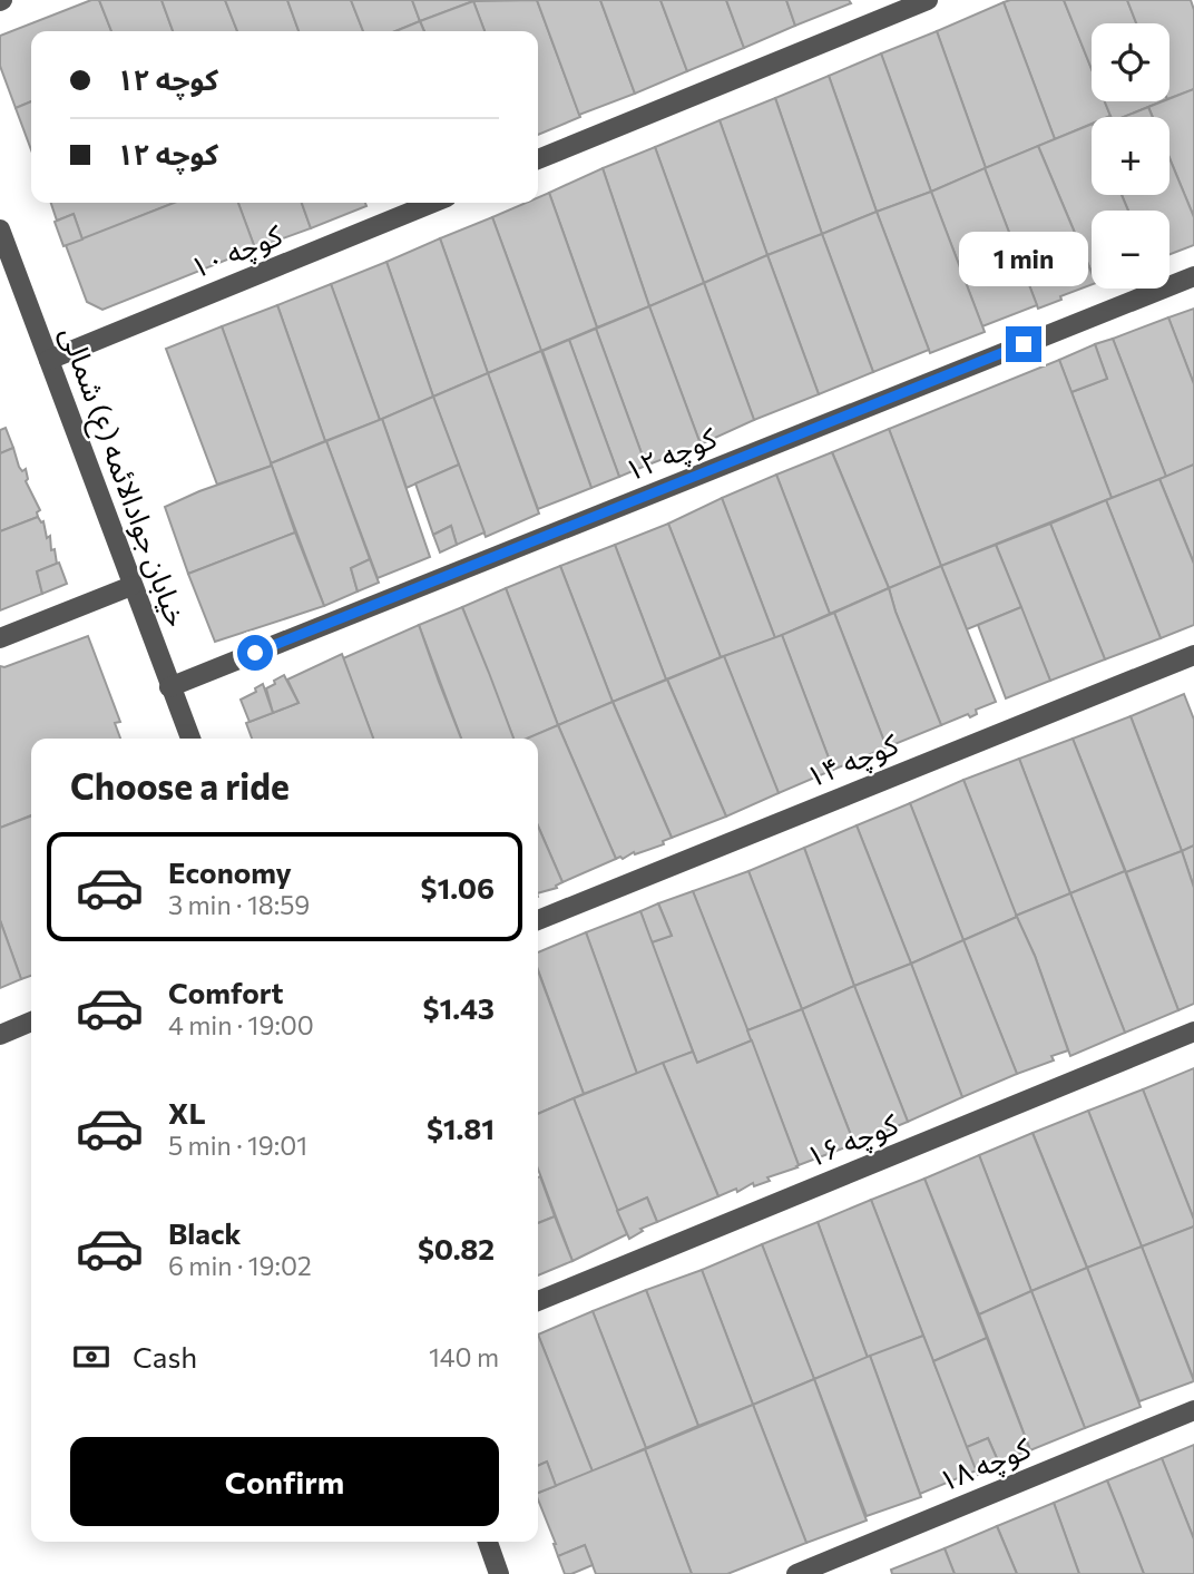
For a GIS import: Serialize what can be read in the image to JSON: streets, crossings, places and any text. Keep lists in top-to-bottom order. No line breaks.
{"streets":{"street":["کوچه ۱۰","کوچه ۱۲","خیابان جوادالائمه (ع) شمالی","کوچه ۱۴","کوچه ۱۶","کوچه ۱۸"]},"crossings":[["کوچه ۱۰","خیابان جوادالائمه (ع) شمالی"],["کوچه ۱۲","خیابان جوادالائمه (ع) شمالی"]],"page":{"map_buttons":["+","−"],"banner":["کوچه ۱۲","کوچه ۱۲"],"bubble":"1 min","heading":"Choose a ride","list":[{"name":"Economy","note":"3 min · 18:59","value":"$1.06"},{"name":"Comfort","note":"4 min · 19:00","value":"$1.43"},{"name":"XL","note":"5 min · 19:01","value":"$1.81"},{"name":"Black","note":"6 min · 19:02","value":"$0.82"}],"pay":["Cash","140 m"],"buttons":"Confirm"}}
